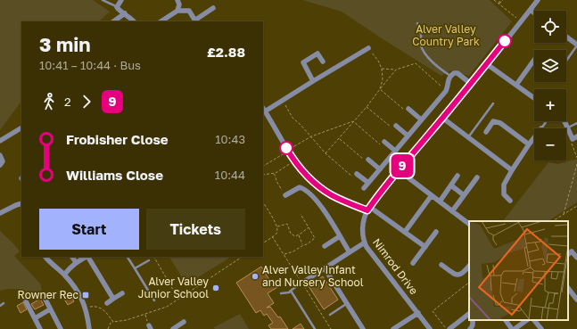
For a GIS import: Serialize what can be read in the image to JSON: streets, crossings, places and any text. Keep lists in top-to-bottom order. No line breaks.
{"streets":{"street":["Nimrod Drive"]},"parks":["Alver Valley Country Park"],"places":{"other":["Alver Valley Infant and Nursery School","Alver Valley Junior School"],"transit":["Rowner Rec"]},"lines":["bus line 9"],"page":{"on_map":"9","map_buttons":["+","−"],"heading":["3 min","10:41 – 10:44 · Bus","£2.88"],"legs":["2","9"],"list":[{"name":"Frobisher Close","value":"10:43"},{"name":"Williams Close","value":"10:44"}],"buttons":["Start","Tickets"]}}
